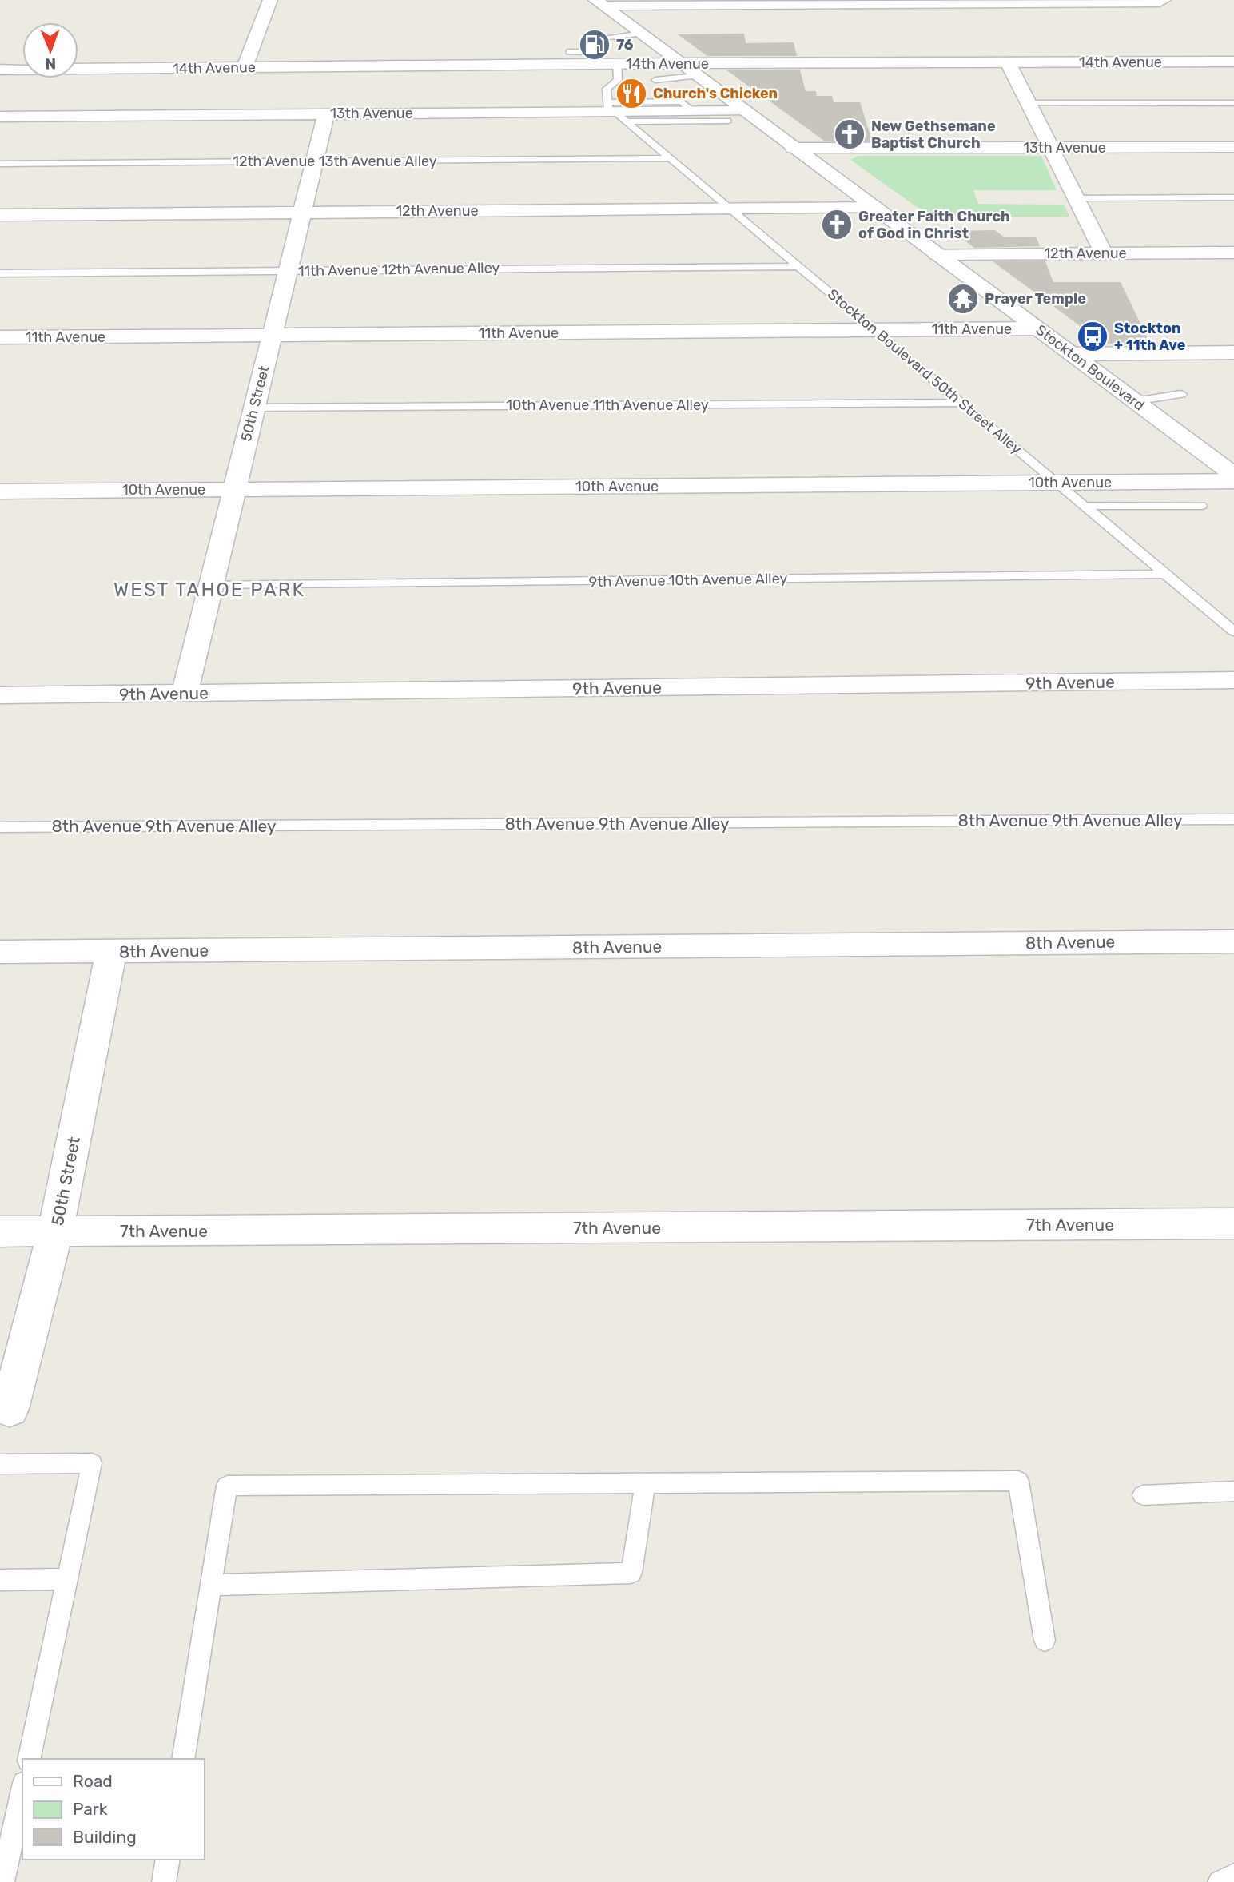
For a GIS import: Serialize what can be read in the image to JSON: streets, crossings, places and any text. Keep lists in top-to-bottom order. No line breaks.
{"streets":{"street":["14th Avenue","13th Avenue","12th Avenue","11th Avenue","Stockton Boulevard","50th Street","10th Avenue","9th Avenue","8th Avenue","7th Avenue"],"lane":["12th Avenue 13th Avenue Alley","11th Avenue 12th Avenue Alley","Stockton Boulevard 50th Street Alley","10th Avenue 11th Avenue Alley","9th Avenue 10th Avenue Alley","8th Avenue 9th Avenue Alley"]},"crossings":[["14th Avenue","Stockton Boulevard"],["13th Avenue","Stockton Boulevard"],["13th Avenue","Stockton Boulevard 50th Street Alley"],["13th Avenue","50th Street"],["12th Avenue 13th Avenue Alley","Stockton Boulevard 50th Street Alley"],["12th Avenue 13th Avenue Alley","50th Street"],["12th Avenue","Stockton Boulevard"],["12th Avenue","Stockton Boulevard 50th Street Alley"],["12th Avenue","50th Street"],["11th Avenue 12th Avenue Alley","Stockton Boulevard 50th Street Alley"],["11th Avenue 12th Avenue Alley","50th Street"],["11th Avenue","Stockton Boulevard"],["11th Avenue","Stockton Boulevard 50th Street Alley"],["11th Avenue","50th Street"],["Stockton Boulevard 50th Street Alley","10th Avenue 11th Avenue Alley"],["Stockton Boulevard 50th Street Alley","10th Avenue"],["Stockton Boulevard 50th Street Alley","9th Avenue 10th Avenue Alley"],["50th Street","10th Avenue 11th Avenue Alley"],["50th Street","10th Avenue"],["50th Street","9th Avenue 10th Avenue Alley"],["50th Street","9th Avenue"],["50th Street","8th Avenue"],["50th Street","7th Avenue"]],"districts":["WEST TAHOE PARK"],"places":{"fuel station":["76"],"restaurant":["Church's Chicken"],"church":["New Gethsemane Baptist Church","Greater Faith Church of God in Christ"],"temple":["Prayer Temple"],"bus stop":["Stockton + 11th Ave"]},"legend":["Road","Park","Building"],"north":"bottom"}
